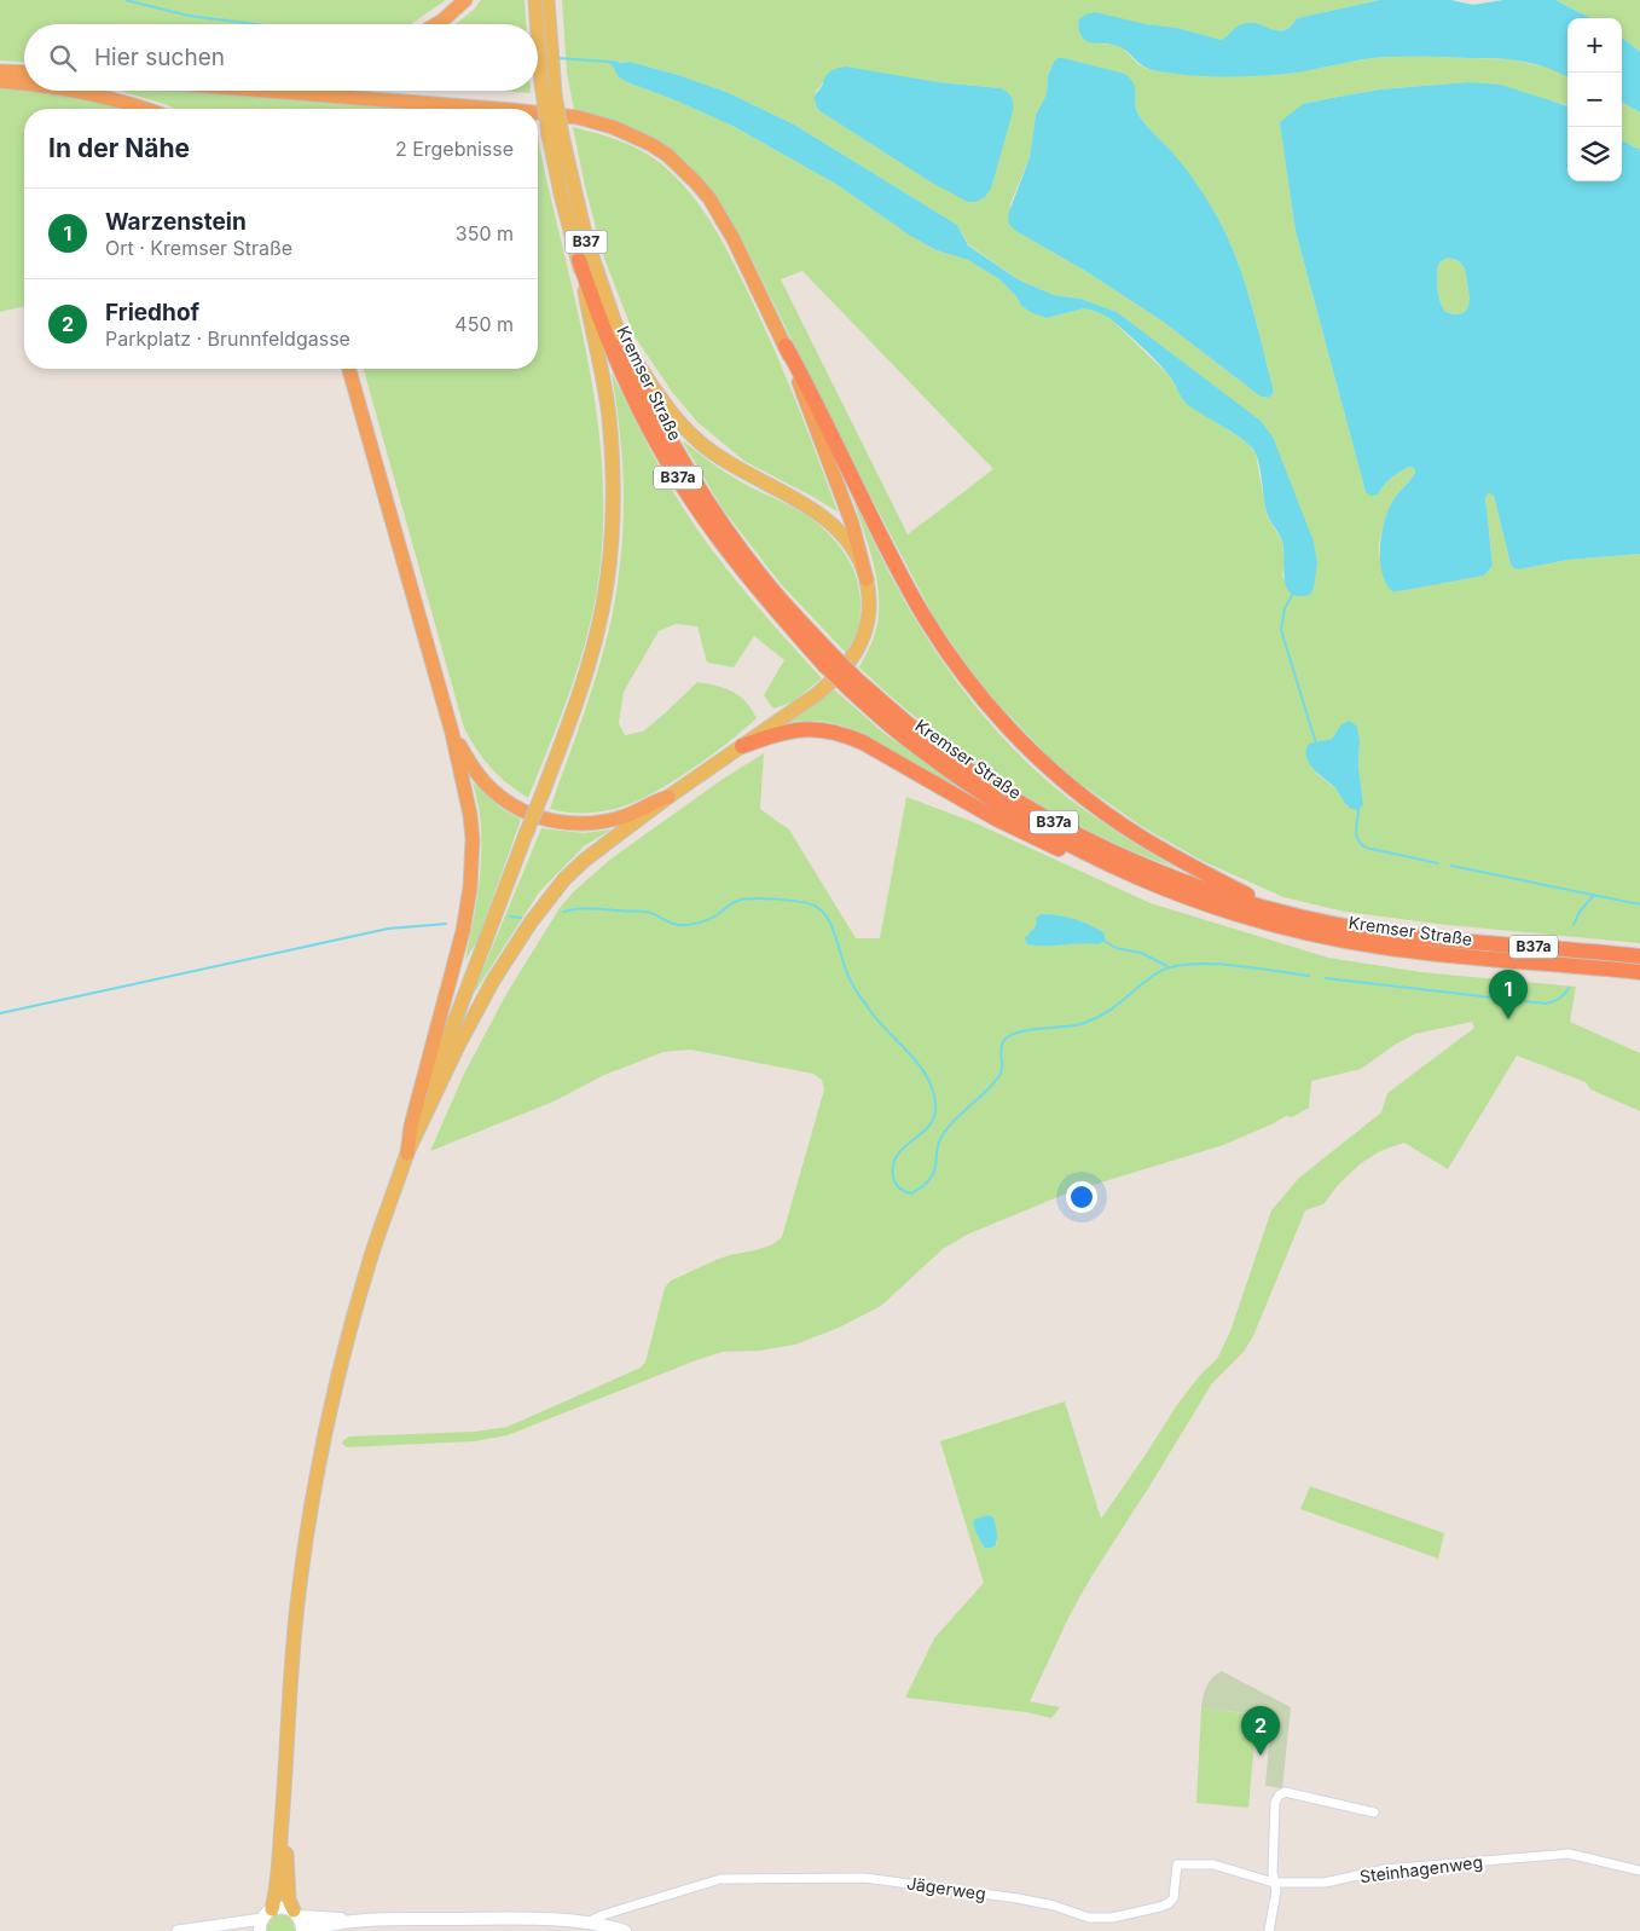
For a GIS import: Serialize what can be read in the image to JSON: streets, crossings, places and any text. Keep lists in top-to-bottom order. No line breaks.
{"streets":{"highway":["Kremser Straße","B37a"],"main road":["B37"],"street":["Steinhagenweg","Jägerweg"]},"crossings":[["B37","Kremser Straße"],["Steinhagenweg","Jägerweg"]],"page":{"map_buttons":["+","−"],"search":"Hier suchen","heading":["In der Nähe","2 Ergebnisse"],"list":[{"mark":"1","name":"Warzenstein","note":"Ort · Kremser Straße","value":"350 m"},{"mark":"2","name":"Friedhof","note":"Parkplatz · Brunnfeldgasse","value":"450 m"}],"pins":["1","2"]}}
